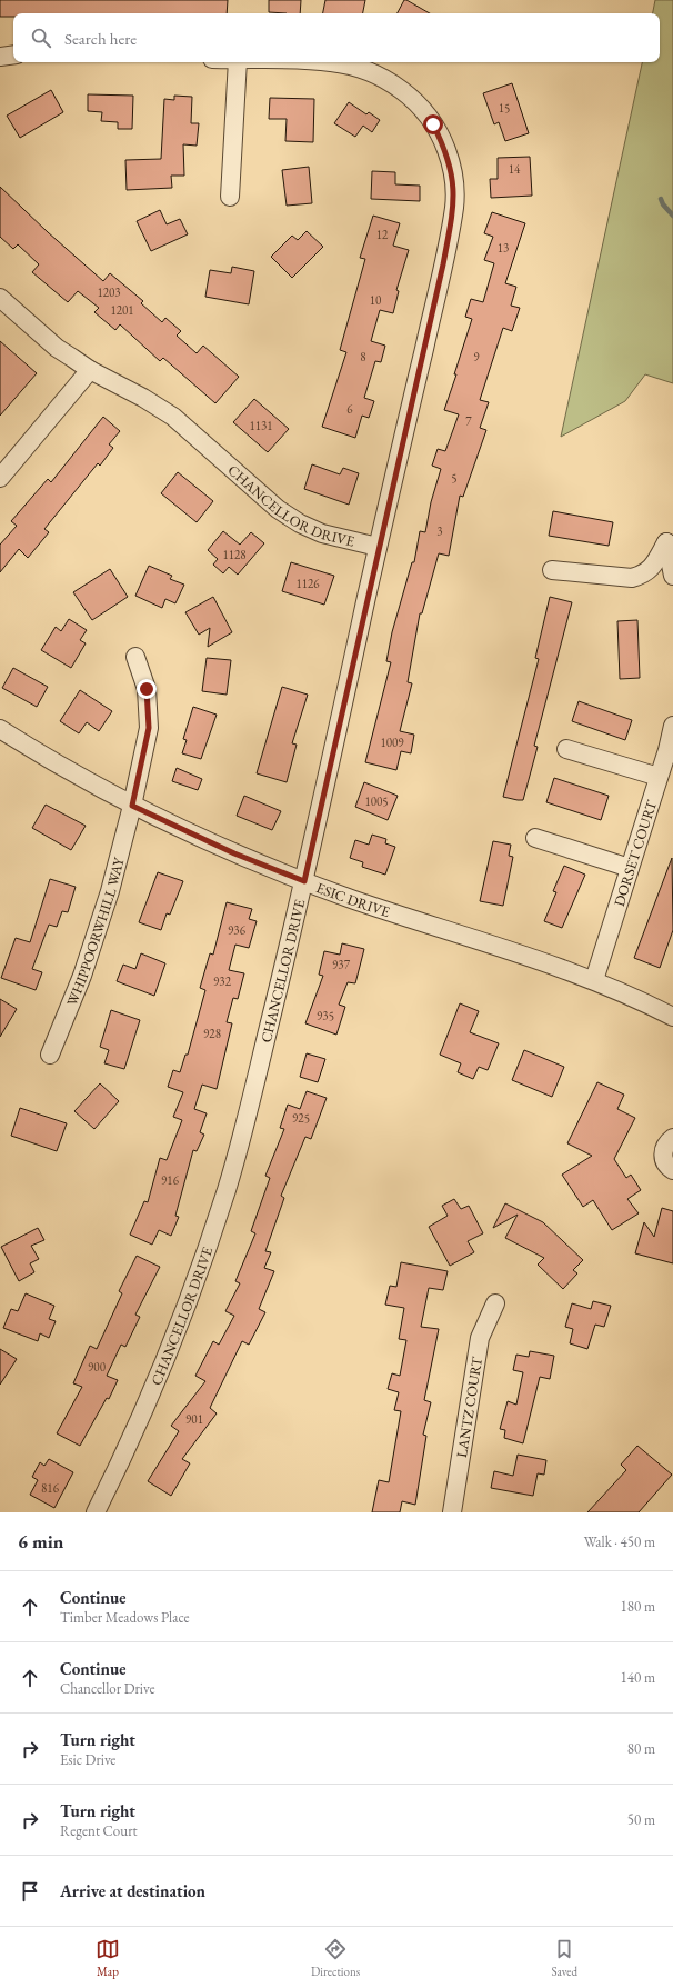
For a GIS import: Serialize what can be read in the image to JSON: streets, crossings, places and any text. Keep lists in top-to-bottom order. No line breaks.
{"streets":{"street":["CHANCELLOR DRIVE","DORSET COURT","ESIC DRIVE","WHIPPOORWHILL WAY","LANTZ COURT"]},"crossings":[["CHANCELLOR DRIVE","ESIC DRIVE"],["DORSET COURT","ESIC DRIVE"],["ESIC DRIVE","WHIPPOORWHILL WAY"]],"house_numbers":["15","14","12","13","1203","10","1201","8","9","6","7","1131","5","3","1128","1126","1009","1005","936","937","932","935","928","925","916","900","901","816"],"page":{"search":"Search here","heading":["6 min","Walk · 450 m"],"list":[["Continue","Timber Meadows Place","180 m"],["Continue","Chancellor Drive","140 m"],["Turn right","Esic Drive","80 m"],["Turn right","Regent Court","50 m"],"Arrive at destination"],"nav":["Map","Directions","Saved"]}}
